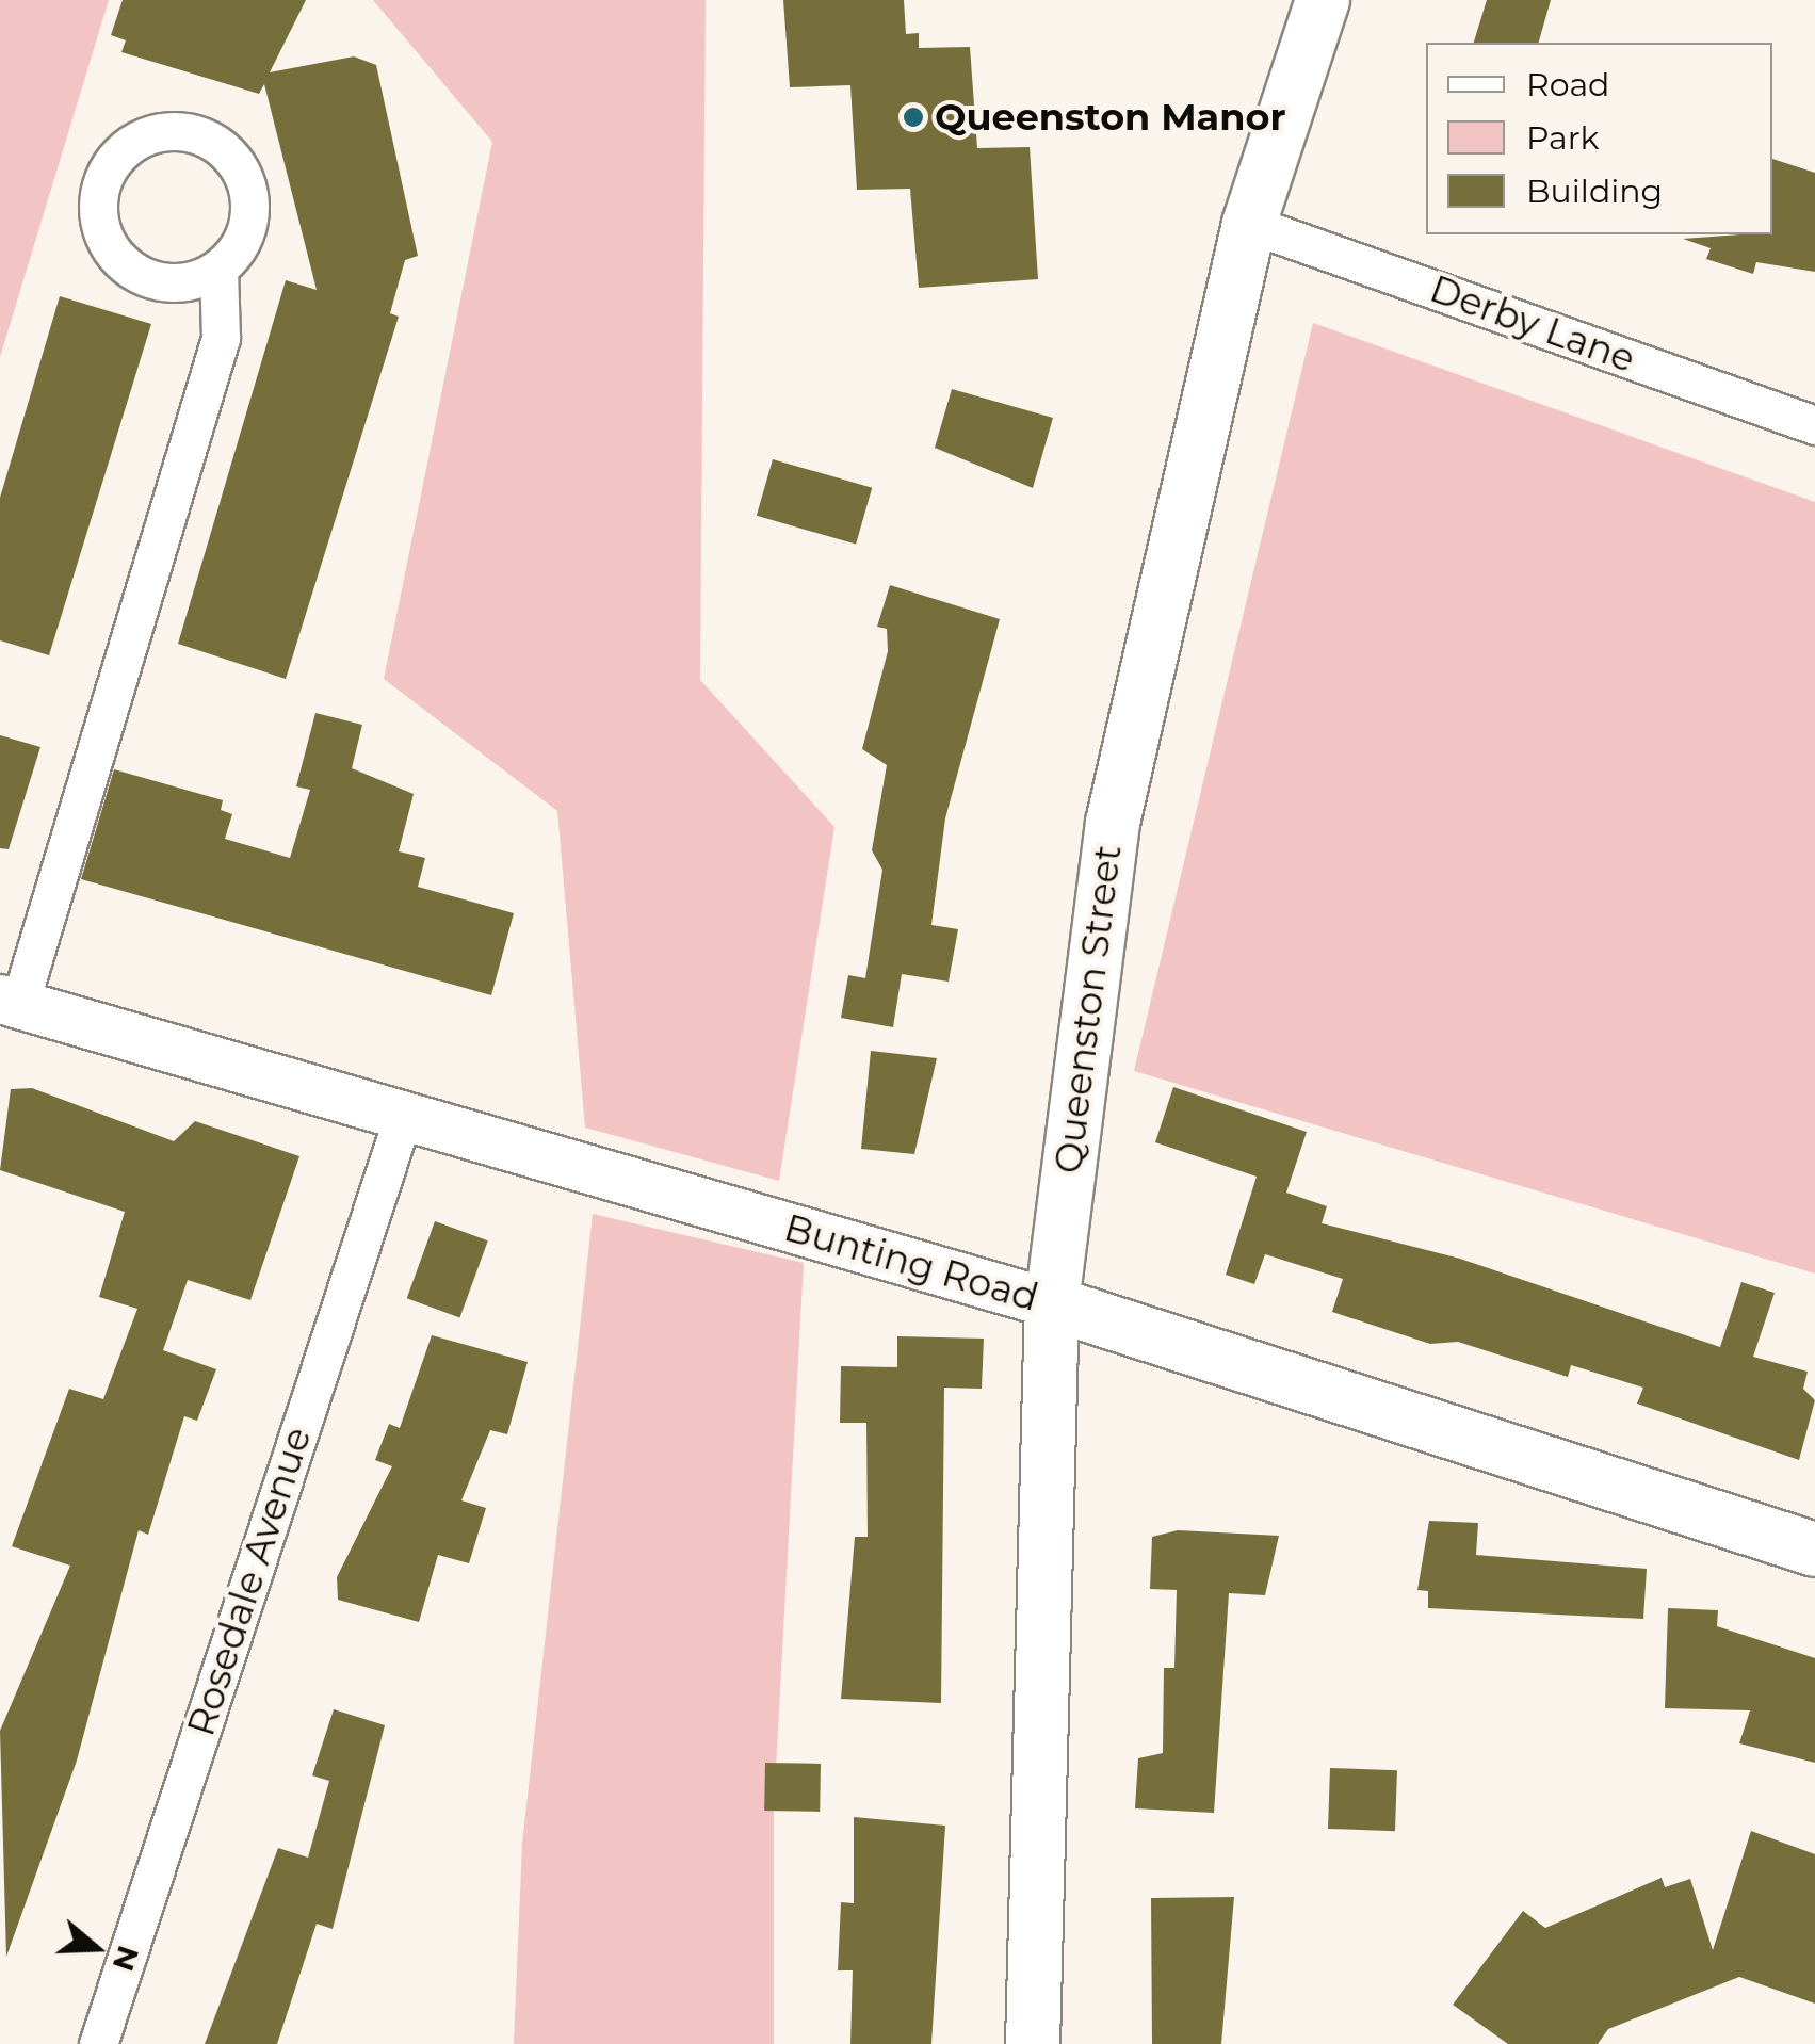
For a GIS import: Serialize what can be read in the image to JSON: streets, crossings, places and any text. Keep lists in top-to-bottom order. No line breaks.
{"streets":{"main road":["Queenston Street","Bunting Road"],"street":["Derby Lane","Rosedale Avenue"]},"crossings":[["Derby Lane","Queenston Street"],["Queenston Street","Bunting Road"],["Bunting Road","Rosedale Avenue"]],"places":["Queenston Manor"],"legend":["Road","Park","Building"],"north":"right"}
